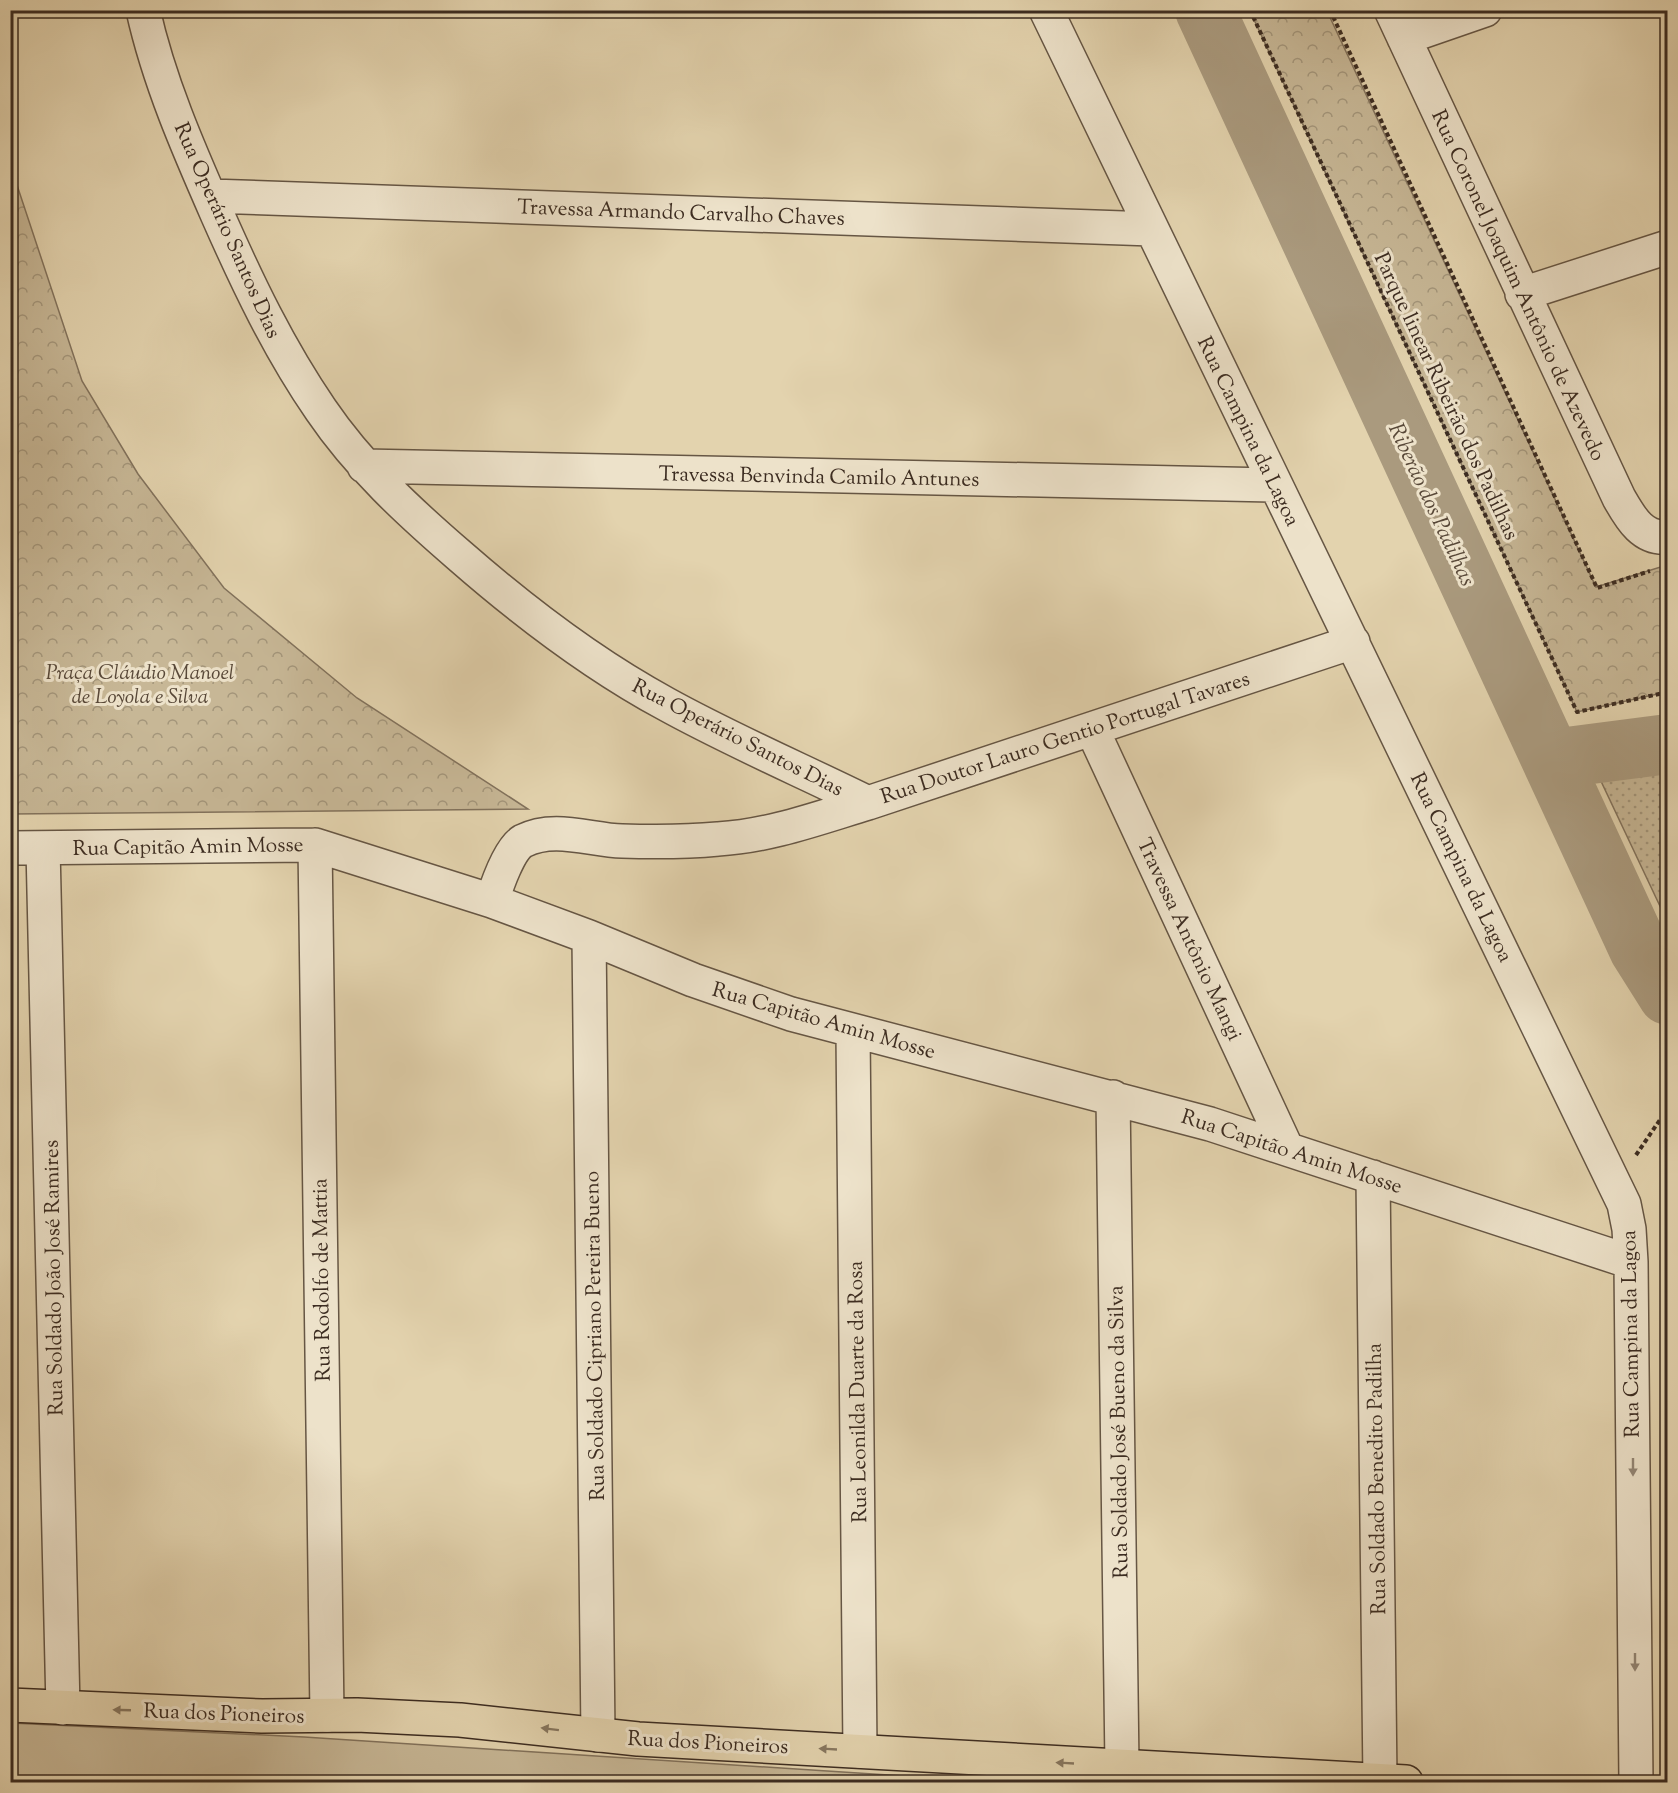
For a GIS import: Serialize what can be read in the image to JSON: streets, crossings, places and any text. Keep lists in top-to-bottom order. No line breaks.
{"streets":{"main road":["Rua dos Pioneiros"],"street":["Travessa Armando Carvalho Chaves","Rua Operário Santos Dias","Rua Coronel Joaquim Antônio de Azevedo","Rua Campina da Lagoa","Travessa Benvinda Camilo Antunes","Rua Doutor Lauro Gentio Portugal Tavares","Rua Capitão Amin Mosse","Travessa Antônio Mangi","Rua Soldado João José Ramires","Rua Rodolfo de Mattia","Rua Soldado Cipriano Pereira Bueno","Rua Leonilda Duarte da Rosa","Rua Soldado José Bueno da Silva","Rua Soldado Benedito Padilha"],"path":["Parque linear Ribeirão dos Padilhas"]},"crossings":[["Travessa Armando Carvalho Chaves","Rua Operário Santos Dias"],["Travessa Armando Carvalho Chaves","Rua Campina da Lagoa"],["Rua Operário Santos Dias","Travessa Benvinda Camilo Antunes"],["Rua Operário Santos Dias","Rua Doutor Lauro Gentio Portugal Tavares"],["Rua Campina da Lagoa","Travessa Benvinda Camilo Antunes"],["Rua Campina da Lagoa","Rua Doutor Lauro Gentio Portugal Tavares"],["Rua Campina da Lagoa","Rua Capitão Amin Mosse"],["Rua Doutor Lauro Gentio Portugal Tavares","Rua Capitão Amin Mosse"],["Rua Doutor Lauro Gentio Portugal Tavares","Travessa Antônio Mangi"],["Rua Capitão Amin Mosse","Travessa Antônio Mangi"],["Rua Capitão Amin Mosse","Rua Soldado João José Ramires"],["Rua Capitão Amin Mosse","Rua Rodolfo de Mattia"],["Rua Capitão Amin Mosse","Rua Soldado Cipriano Pereira Bueno"],["Rua Capitão Amin Mosse","Rua Leonilda Duarte da Rosa"],["Rua Capitão Amin Mosse","Rua Soldado José Bueno da Silva"],["Rua Capitão Amin Mosse","Rua Soldado Benedito Padilha"],["Rua Soldado João José Ramires","Rua dos Pioneiros"],["Rua Rodolfo de Mattia","Rua dos Pioneiros"],["Rua Soldado Cipriano Pereira Bueno","Rua dos Pioneiros"],["Rua Leonilda Duarte da Rosa","Rua dos Pioneiros"],["Rua Soldado José Bueno da Silva","Rua dos Pioneiros"],["Rua Soldado Benedito Padilha","Rua dos Pioneiros"]],"one_way":["Rua dos Pioneiros"],"water":["Riberão dos Padilhas"],"parks":["Praça Cláudio Manoel de Loyola e Silva"]}
